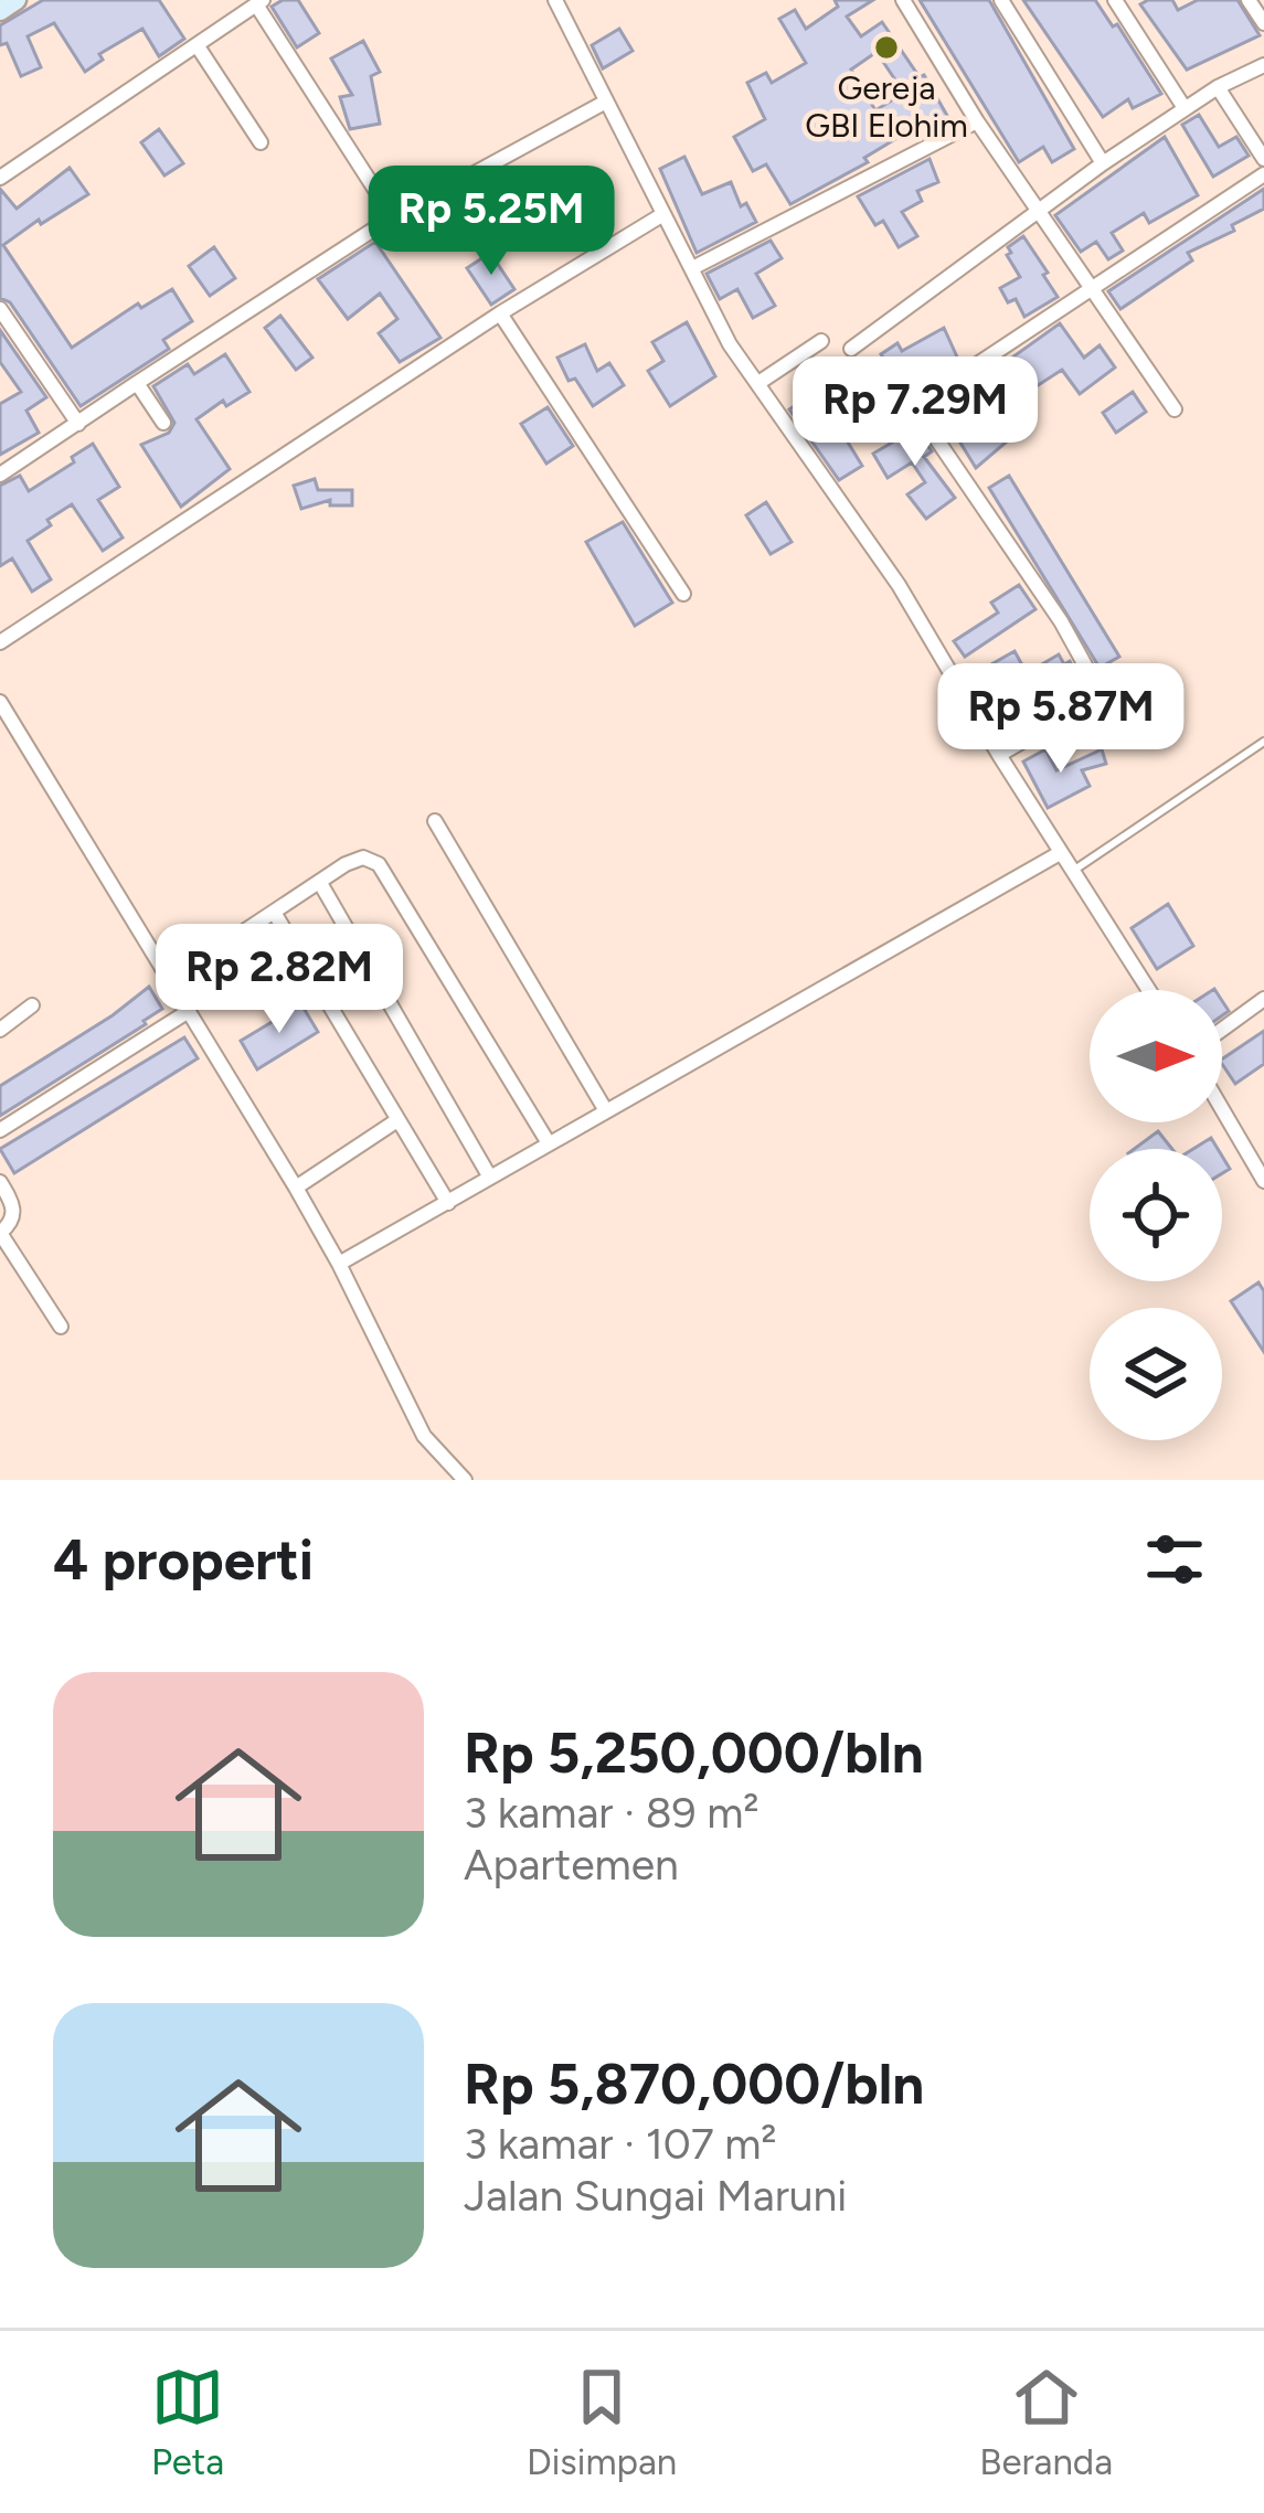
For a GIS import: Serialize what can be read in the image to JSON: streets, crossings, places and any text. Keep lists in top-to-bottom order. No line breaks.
{"places":["Gereja GBI Elohim"],"north":"right","page":{"price":["Rp 5.25M","Rp 7.29M","Rp 5.87M","Rp 2.82M"],"heading":"4 properti","list":[{"name":"Rp 5,250,000/bln","note":"3 kamar · 89 m² · Apartemen"},{"name":"Rp 5,870,000/bln","note":"3 kamar · 107 m² · Jalan Sungai Maruni"}],"tabs":["Peta","Disimpan","Beranda"]}}
